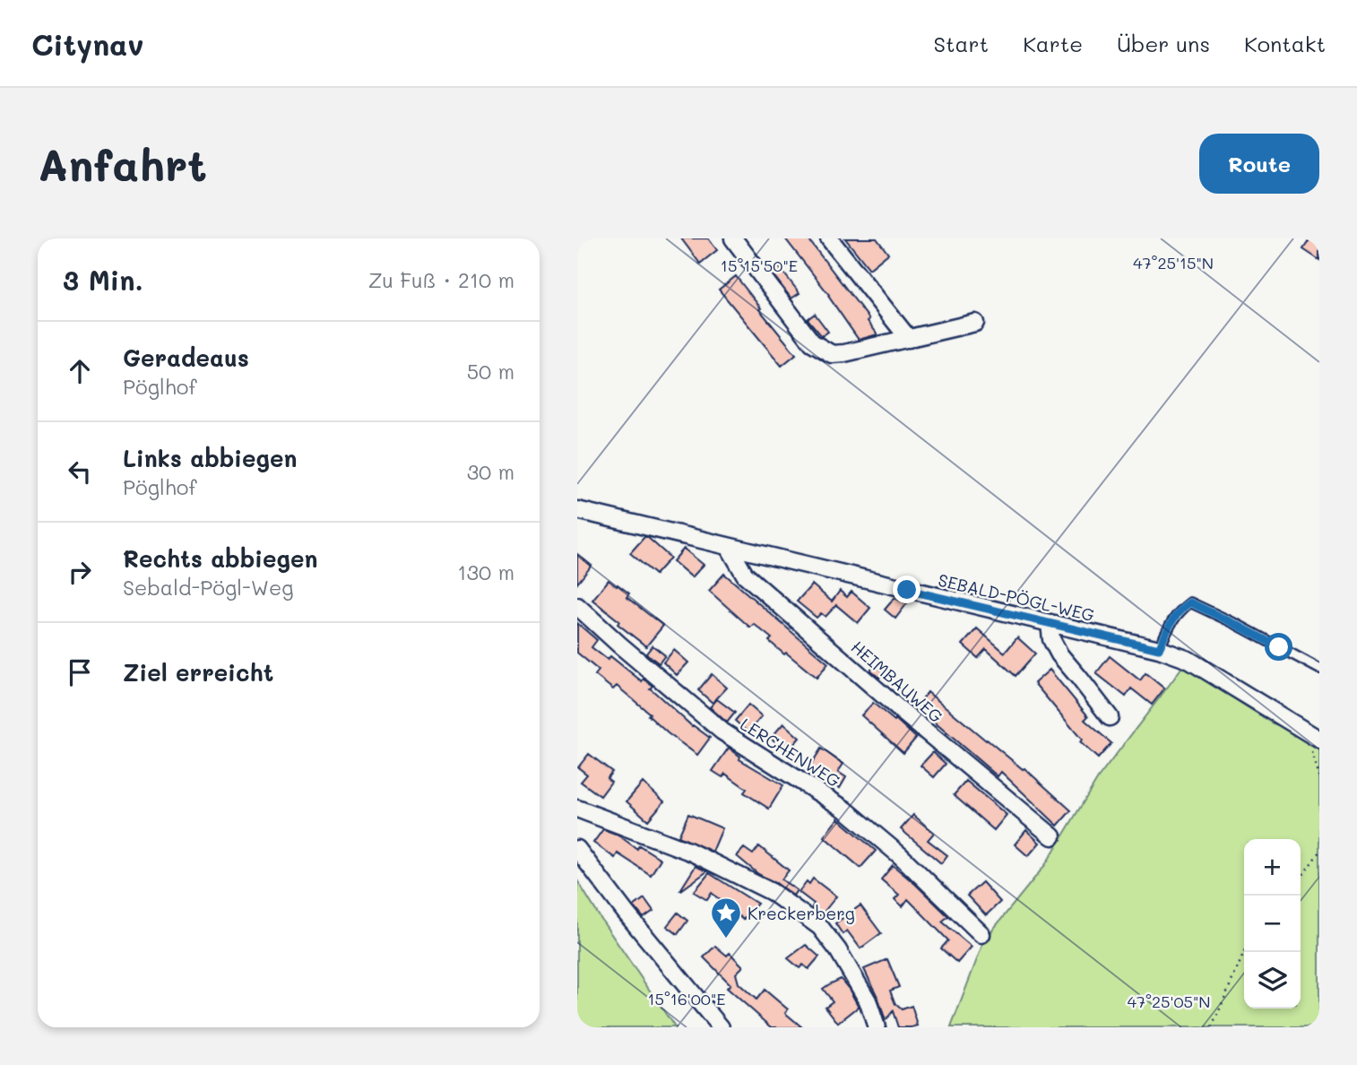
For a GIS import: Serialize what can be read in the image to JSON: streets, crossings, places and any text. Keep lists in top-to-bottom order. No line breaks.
{"streets":{"street":["SEBALD-PÖGL-WEG","HEIMBAUWEG","LERCHENWEG"]},"crossings":[["SEBALD-PÖGL-WEG","HEIMBAUWEG"]],"places":{"place":["Kreckerberg"]},"page":{"header":"Citynav","nav":["Start","Karte","Über uns","Kontakt"],"buttons":"Route","title":"Anfahrt","heading":["3 Min.","Zu Fuß · 210 m"],"list":[["Geradeaus","Pöglhof","50 m"],["Links abbiegen","Pöglhof","30 m"],["Rechts abbiegen","Sebald-Pögl-Weg","130 m"],"Ziel erreicht"],"map_buttons":["+","−"]},"coordinates":["47°25'15\"N","15°15'50\"E","15°16'00\"E","47°25'05\"N"]}
